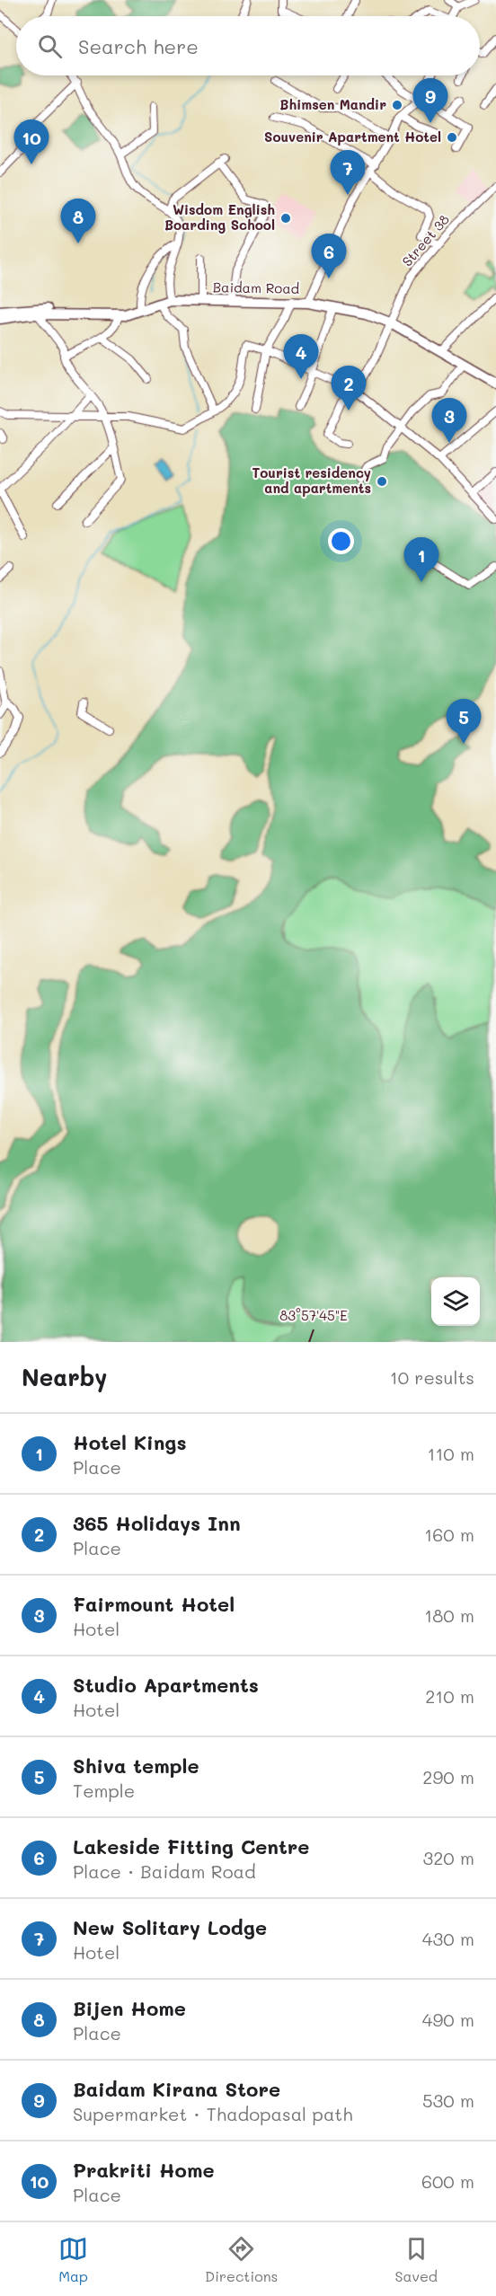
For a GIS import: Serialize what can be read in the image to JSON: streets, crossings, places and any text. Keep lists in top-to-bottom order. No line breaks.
{"streets":{"main road":["Baidam Road"],"street":["Street 38"]},"crossings":[["Street 38","Baidam Road"]],"places":["Bhimsen Mandir","Souvenir Apartment Hotel","Wisdom English Boarding School","Tourist residency and apartments"],"page":{"search":"Search here","pins":["9","10","7","8","6","4","2","3","1","5"],"heading":["Nearby","10 results"],"list":[{"mark":"1","name":"Hotel Kings","note":"Place","value":"110 m"},{"mark":"2","name":"365 Holidays Inn","note":"Place","value":"160 m"},{"mark":"3","name":"Fairmount Hotel","note":"Hotel","value":"180 m"},{"mark":"4","name":"Studio Apartments","note":"Hotel","value":"210 m"},{"mark":"5","name":"Shiva temple","note":"Temple","value":"290 m"},{"mark":"6","name":"Lakeside Fitting Centre","note":"Place · Baidam Road","value":"320 m"},{"mark":"7","name":"New Solitary Lodge","note":"Hotel","value":"430 m"},{"mark":"8","name":"Bijen Home","note":"Place","value":"490 m"},{"mark":"9","name":"Baidam Kirana Store","note":"Supermarket · Thadopasal path","value":"530 m"},{"mark":"10","name":"Prakriti Home","note":"Place","value":"600 m"}],"nav":["Map","Directions","Saved"]},"coordinates":["83°57'45\"E"]}
